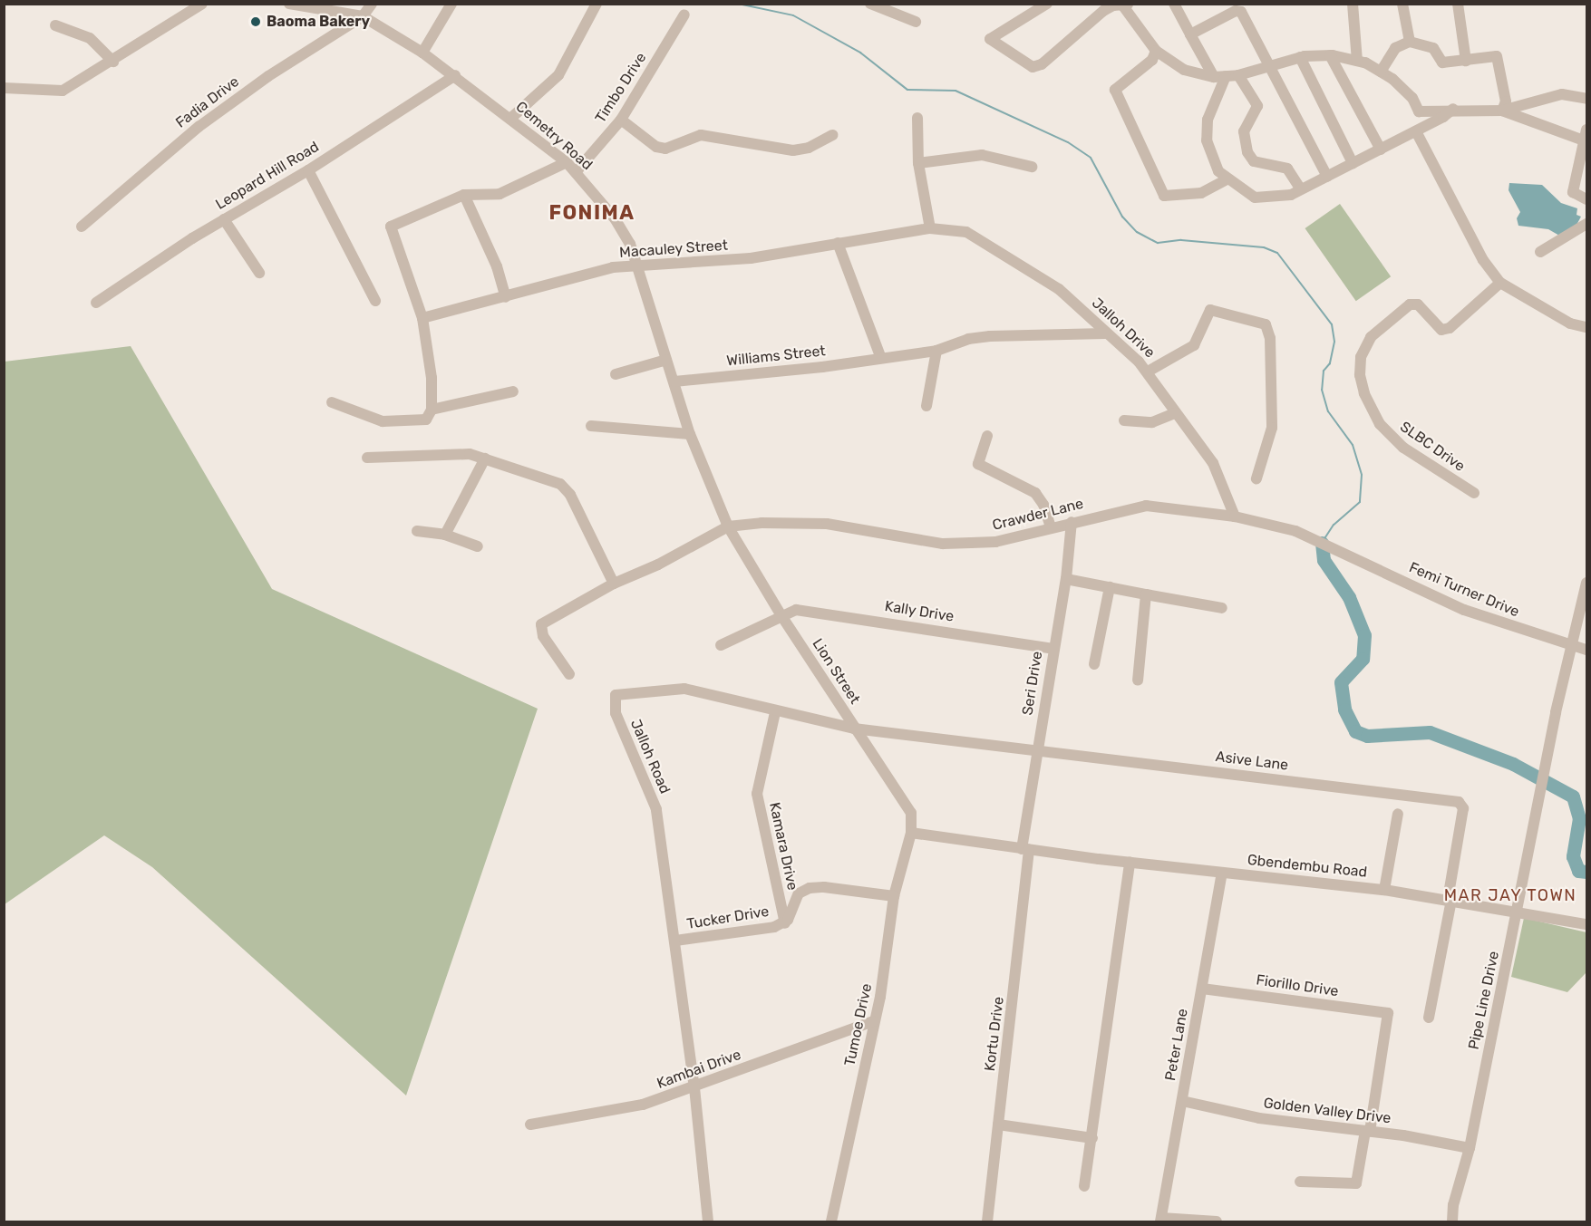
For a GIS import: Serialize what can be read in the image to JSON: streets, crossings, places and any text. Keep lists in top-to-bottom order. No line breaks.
{"streets":{"street":["Timbo Drive","Fadia Drive","Cemetry Road","Leopard Hill Road","Macauley Street","Jalloh Drive","Williams Street","SLBC Drive","Crawder Lane","Femi Turner Drive","Kally Drive","Lion Street","Seri Drive","Jalloh Road","Asive Lane","Kamara Drive","Gbendembu Road","Tucker Drive","Fiorillo Drive","Pipe Line Drive","Tumoe Drive","Kortu Drive","Peter Lane","Kambai Drive","Golden Valley Drive"]},"crossings":[["Timbo Drive","Cemetry Road"],["Fadia Drive","Cemetry Road"],["Cemetry Road","Leopard Hill Road"],["Cemetry Road","Macauley Street"],["Cemetry Road","Williams Street"],["Cemetry Road","Crawder Lane"],["Cemetry Road","Lion Street"],["Macauley Street","Jalloh Drive"],["Jalloh Drive","Williams Street"],["Jalloh Drive","Crawder Lane"],["Crawder Lane","Femi Turner Drive"],["Crawder Lane","Lion Street"],["Crawder Lane","Seri Drive"],["Femi Turner Drive","Pipe Line Drive"],["Kally Drive","Lion Street"],["Kally Drive","Seri Drive"],["Lion Street","Jalloh Road"],["Lion Street","Gbendembu Road"],["Lion Street","Tumoe Drive"],["Seri Drive","Jalloh Road"],["Seri Drive","Asive Lane"],["Seri Drive","Gbendembu Road"],["Seri Drive","Kortu Drive"],["Jalloh Road","Asive Lane"],["Jalloh Road","Kamara Drive"],["Jalloh Road","Tucker Drive"],["Jalloh Road","Kambai Drive"],["Asive Lane","Gbendembu Road"],["Kamara Drive","Tucker Drive"],["Gbendembu Road","Pipe Line Drive"],["Gbendembu Road","Tumoe Drive"],["Gbendembu Road","Kortu Drive"],["Gbendembu Road","Peter Lane"],["Tucker Drive","Tumoe Drive"],["Fiorillo Drive","Peter Lane"],["Fiorillo Drive","Golden Valley Drive"],["Pipe Line Drive","Golden Valley Drive"],["Tumoe Drive","Kambai Drive"],["Peter Lane","Golden Valley Drive"]],"districts":["FONIMA","MAR JAY TOWN"],"places":["Baoma Bakery"]}
